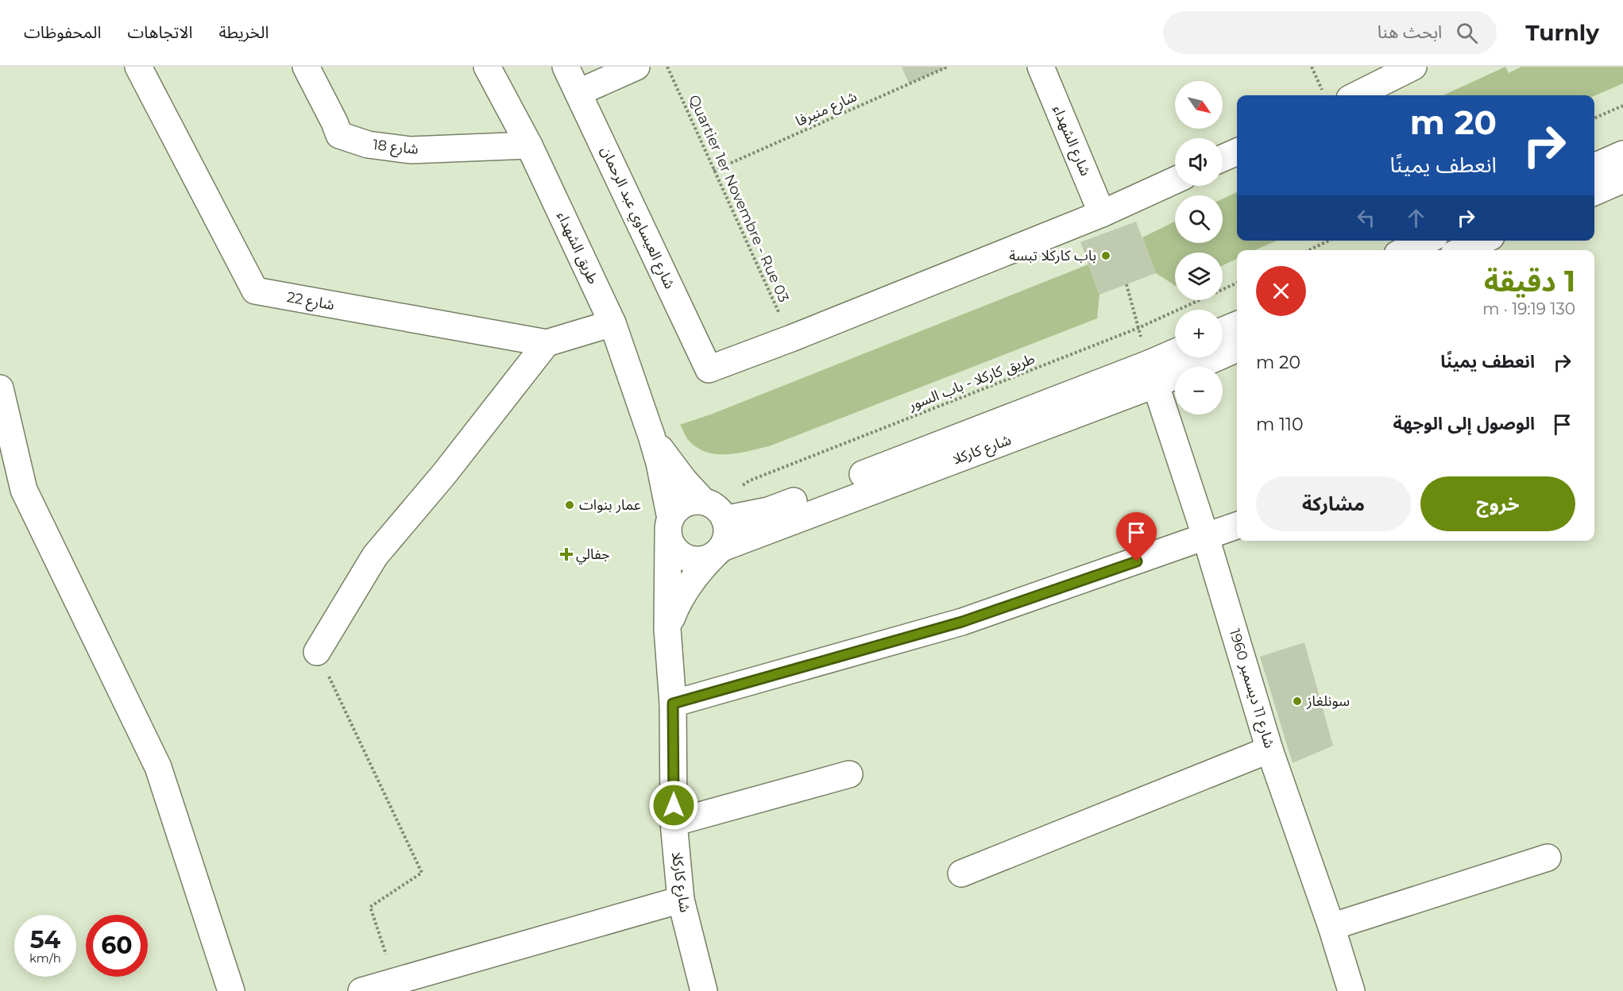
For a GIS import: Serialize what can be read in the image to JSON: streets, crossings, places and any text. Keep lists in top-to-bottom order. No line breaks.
{"streets":{"street":["شارع الشهداء","شارع 18","شارع العيساوي عبد الرحمان","طريق الشهداء","شارع 22","شارع كاركلا","شارع 11 ديسمبر 1960"],"path":["شارع منيرفا","Quartier 1er Novembre - Rue 03","طريق كاركلا - باب السور"]},"crossings":[["شارع منيرفا","Quartier 1er Novembre - Rue 03"],["شارع 18","طريق الشهداء"],["Quartier 1er Novembre - Rue 03","شارع العيساوي عبد الرحمان"],["طريق الشهداء","شارع 22"],["طريق الشهداء","شارع كاركلا"],["طريق كاركلا - باب السور","شارع كاركلا"],["شارع كاركلا","شارع 11 ديسمبر 1960"]],"places":{"other":["باب كاركلا تبسة","عمار بنوات","سونلغاز"],"health":["جفالي"]},"north":"bottom right","page":{"header":"Turnly","search":"ابحث هنا","nav":["الخريطة","الاتجاهات","المحفوظات"],"map_buttons":["+","−"],"turn":["20 m","انعطف يمينًا"],"heading":["1 دقيقة","130 m · 19:19"],"list":[{"name":"انعطف يمينًا","value":"20 m"},{"name":"الوصول إلى الوجهة","value":"110 m"}],"buttons":["خروج","مشاركة"],"speed":"54 km/h","limit":"60"}}
